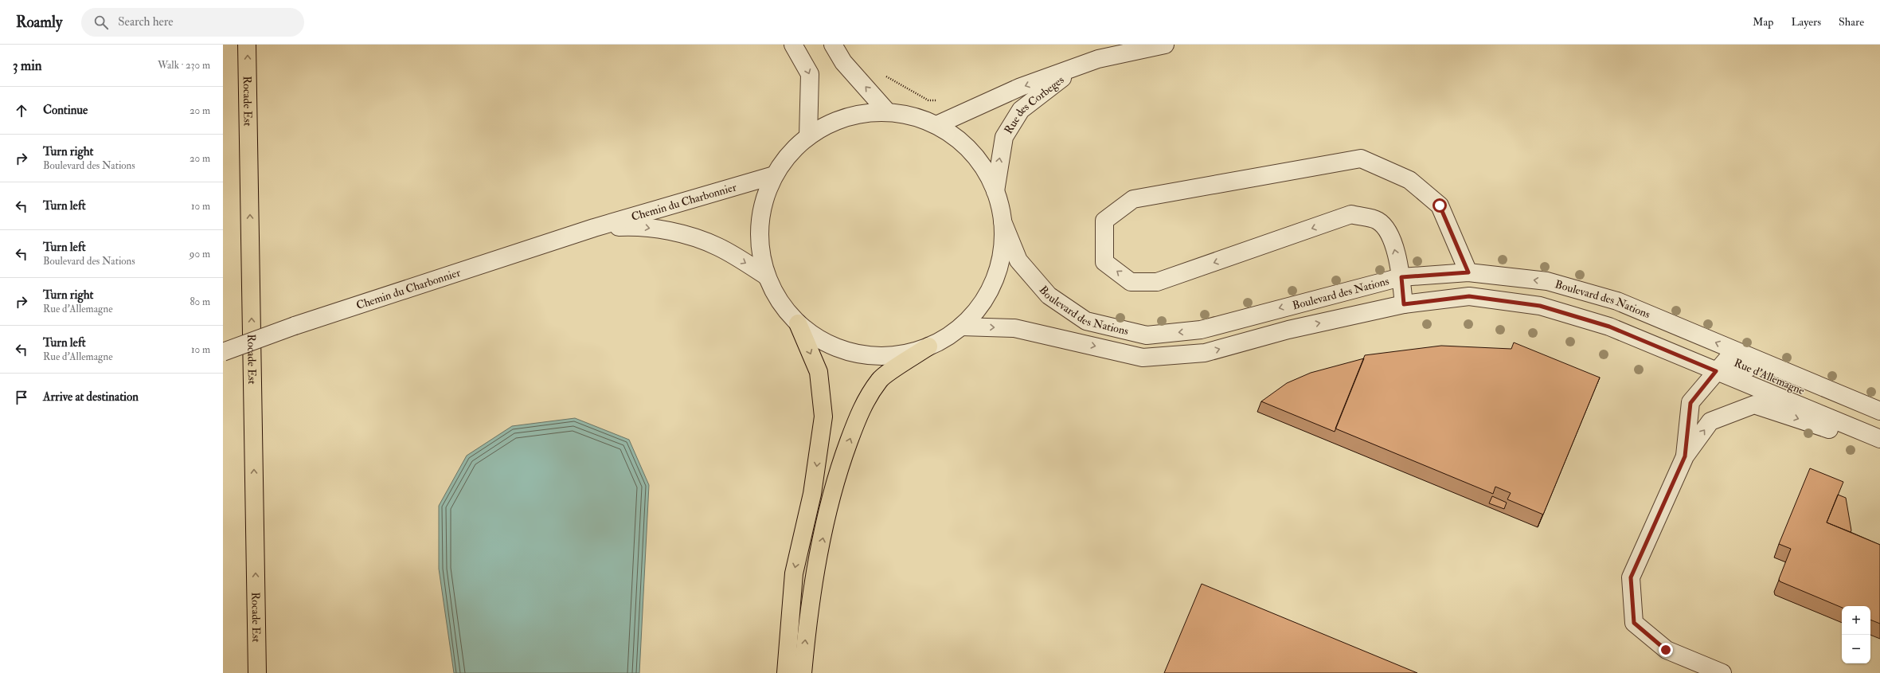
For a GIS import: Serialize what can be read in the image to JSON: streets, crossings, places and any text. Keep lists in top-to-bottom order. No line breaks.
{"streets":{"highway":["Rocade Est"],"street":["Rue des Corbeges","Chemin du Charbonnier","Boulevard des Nations","Rue d'Allemagne"]},"one_way":["Rocade Est"],"page":{"header":"Roamly","search":"Search here","nav":["Map","Layers","Share"],"heading":["3 min","Walk · 230 m"],"list":[["Continue","20 m"],["Turn right","Boulevard des Nations","20 m"],["Turn left","10 m"],["Turn left","Boulevard des Nations","90 m"],["Turn right","Rue d'Allemagne","80 m"],["Turn left","Rue d'Allemagne","10 m"],"Arrive at destination"],"map_buttons":["+","−"]}}
